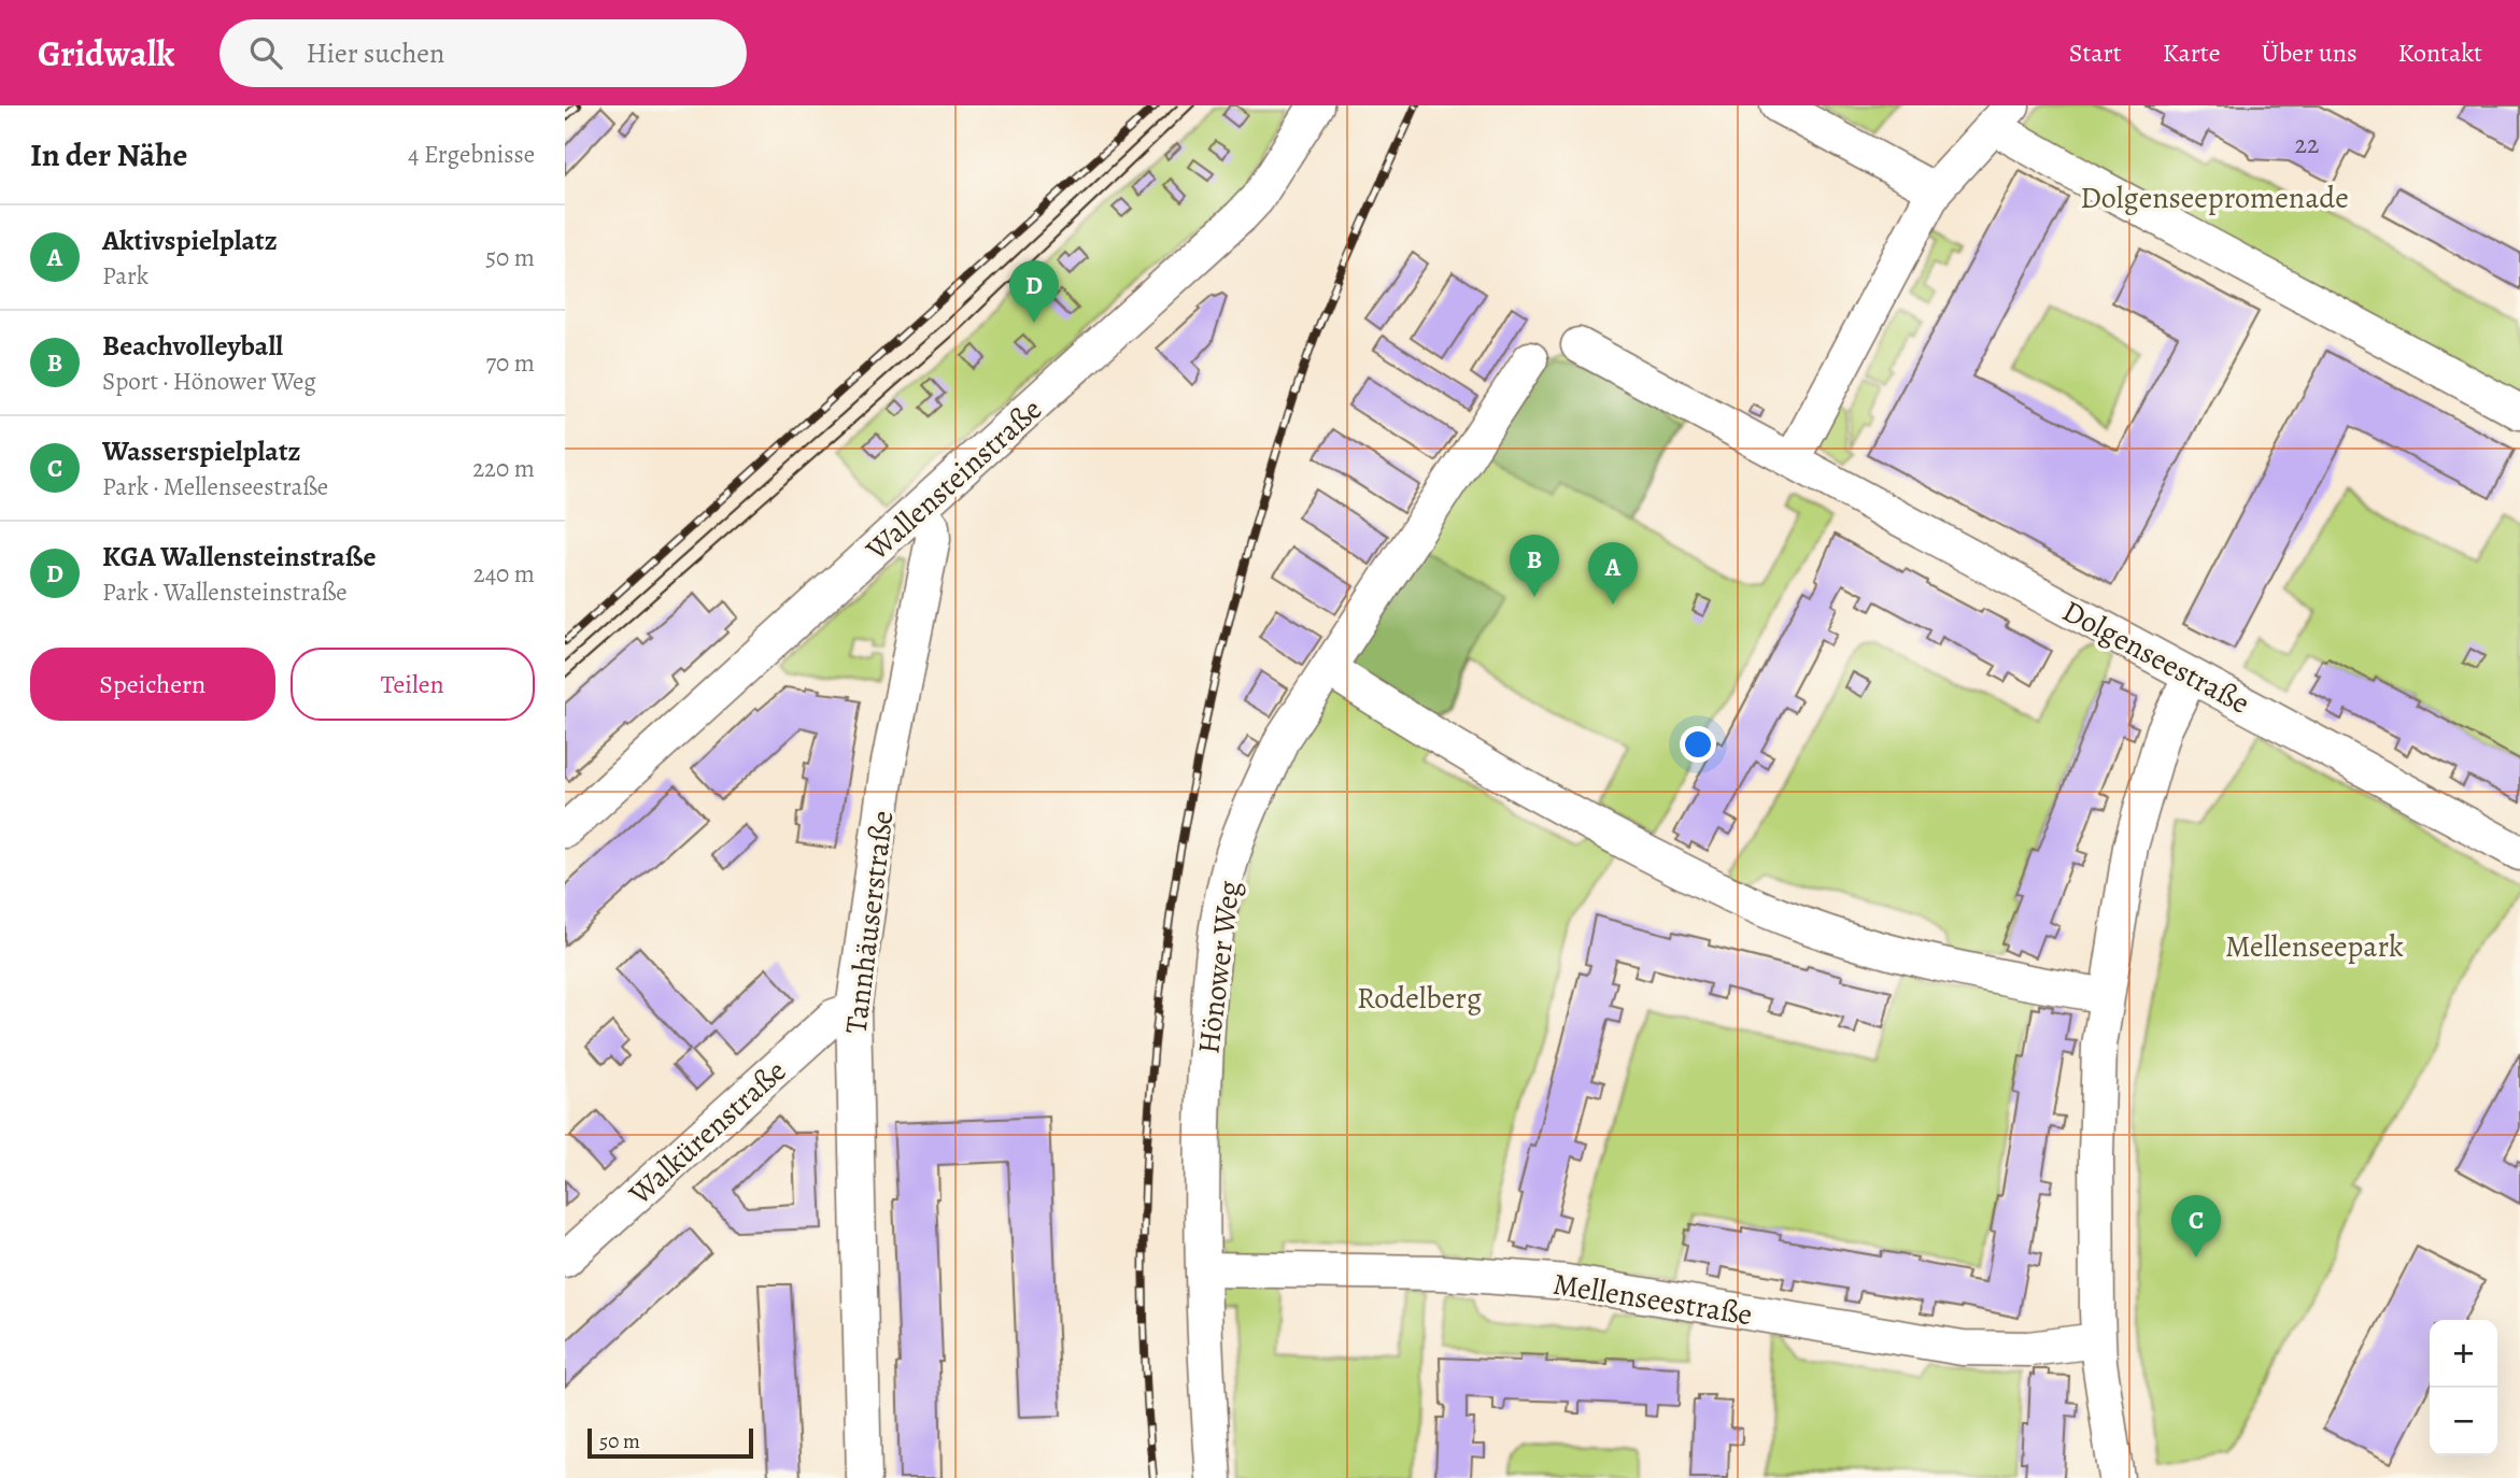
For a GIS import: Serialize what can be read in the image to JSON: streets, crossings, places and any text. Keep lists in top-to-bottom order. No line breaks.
{"streets":{"street":["Wallensteinstraße","Dolgenseestraße","Tannhäuserstraße","Hönower Weg","Walkürenstraße","Mellenseestraße"]},"crossings":[["Wallensteinstraße","Tannhäuserstraße"],["Tannhäuserstraße","Walkürenstraße"],["Hönower Weg","Mellenseestraße"]],"parks":["Dolgenseepromenade","Mellenseepark","Rodelberg"],"house_numbers":["22"],"scale_bar":"50 m","page":{"header":"Gridwalk","search":"Hier suchen","nav":["Start","Karte","Über uns","Kontakt"],"heading":["In der Nähe","4 Ergebnisse"],"list":[{"mark":"A","name":"Aktivspielplatz","note":"Park","value":"50 m"},{"mark":"B","name":"Beachvolleyball","note":"Sport · Hönower Weg","value":"70 m"},{"mark":"C","name":"Wasserspielplatz","note":"Park · Mellenseestraße","value":"220 m"},{"mark":"D","name":"KGA Wallensteinstraße","note":"Park · Wallensteinstraße","value":"240 m"}],"pins":["D","B","A","C"],"buttons":["Speichern","Teilen"],"map_buttons":["+","−"],"scale":"50 m"}}
